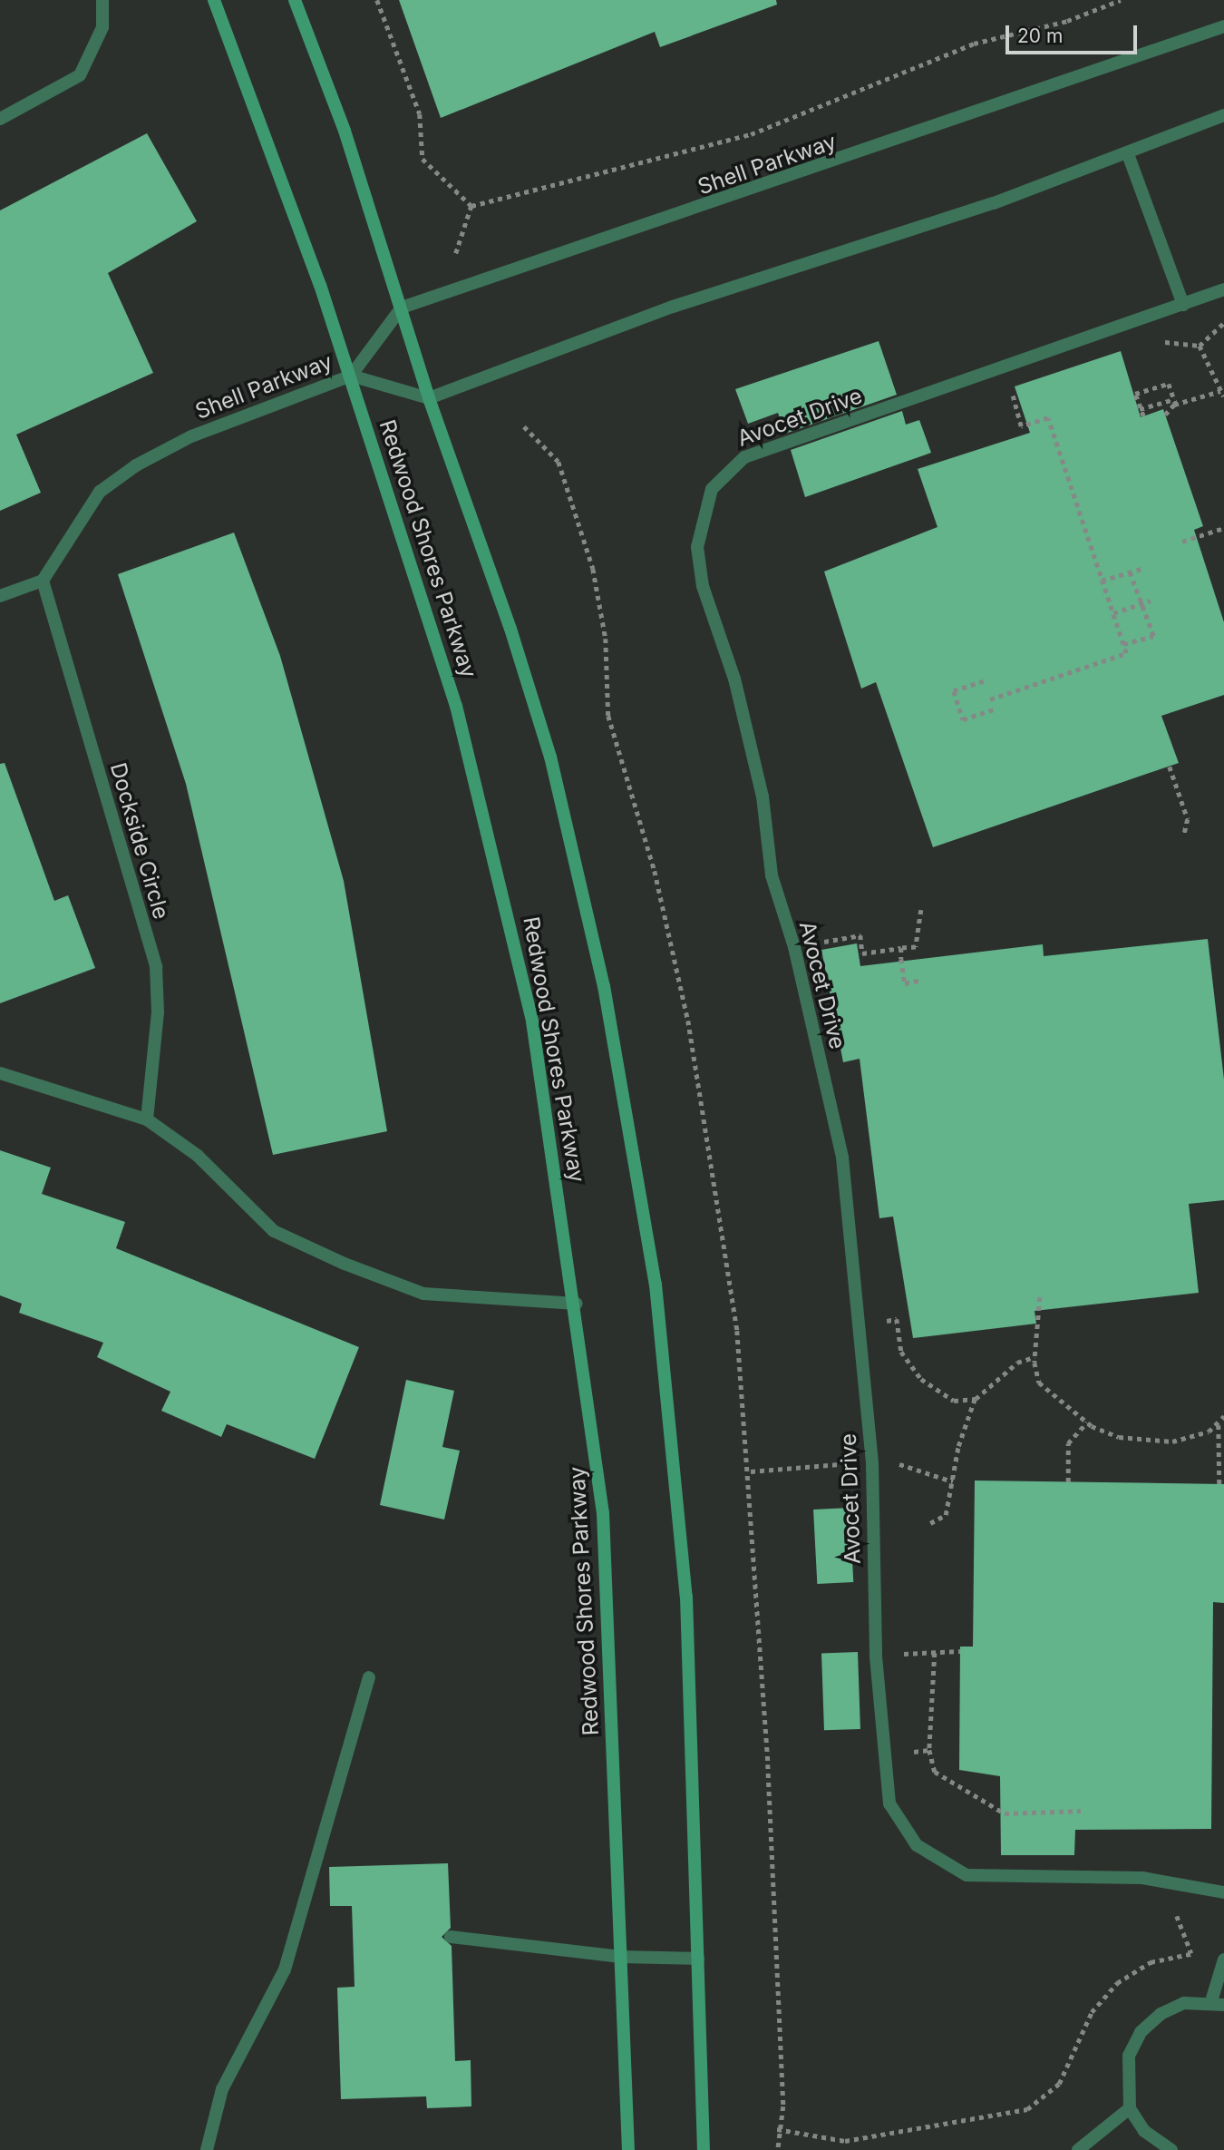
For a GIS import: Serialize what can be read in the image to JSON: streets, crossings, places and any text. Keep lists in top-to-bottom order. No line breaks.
{"streets":{"main road":["Redwood Shores Parkway"],"street":["Shell Parkway","Avocet Drive","Dockside Circle"]},"crossings":[["Shell Parkway","Redwood Shores Parkway"],["Shell Parkway","Dockside Circle"]],"scale_bar":"20 m"}
